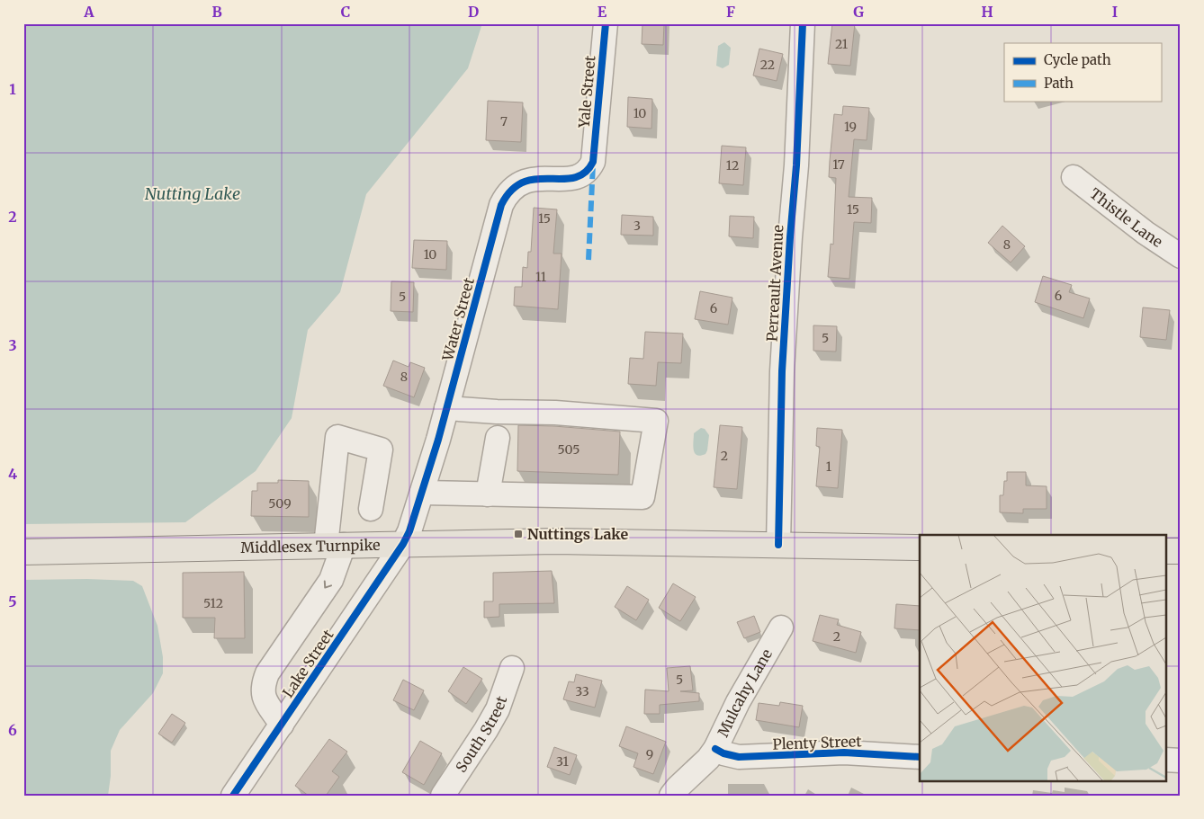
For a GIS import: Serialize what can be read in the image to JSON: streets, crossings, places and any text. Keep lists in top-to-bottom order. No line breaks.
{"streets":{"main road":["Middlesex Turnpike"],"street":["Yale Street","Thistle Lane","Perreault Avenue","Water Street","Lake Street","Mulcahy Lane","South Street","Plenty Street"]},"crossings":[["Yale Street","Water Street"],["Perreault Avenue","Middlesex Turnpike"],["Water Street","Middlesex Turnpike"],["Water Street","Lake Street"],["Middlesex Turnpike","Lake Street"],["Mulcahy Lane","Plenty Street"]],"water":["Nutting Lake"],"places":{"transit":["Nuttings Lake"]},"house_numbers":["21","22","10","7","19","17","12","15","15","3","8","10","11","6","5","6","5","8","505","2","1","509","512","2","5","33","9","31"],"legend":["Cycle path","Path"],"grid":{"columns":["A","B","C","D","E","F","G","H","I"],"rows":["1","2","3","4","5","6"]}}
